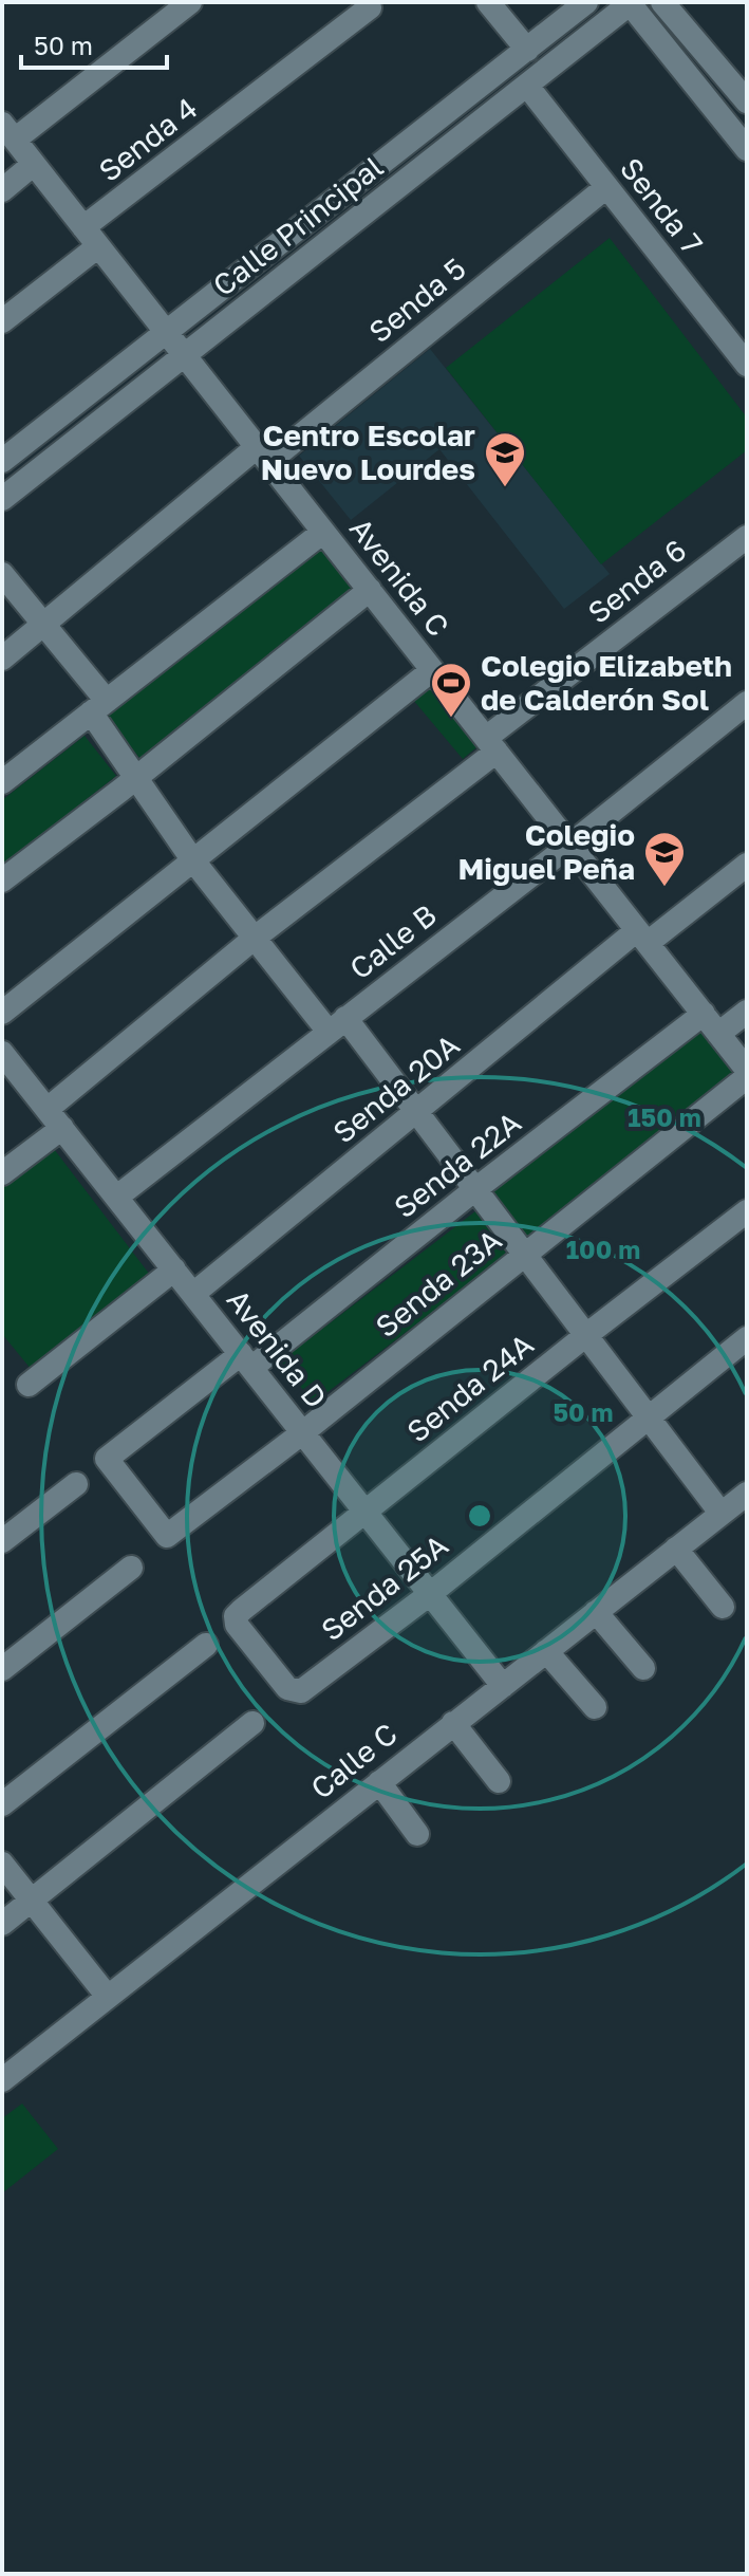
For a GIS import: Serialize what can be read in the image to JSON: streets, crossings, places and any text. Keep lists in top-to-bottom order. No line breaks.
{"streets":{"street":["Senda 4","Senda 7","Calle Principal","Senda 5","Avenida C","Senda 6","Calle B","Senda 20A","Senda 22A","Senda 23A","Avenida D","Senda 24A","Senda 25A","Calle C"]},"crossings":[["Senda 4","Avenida C"],["Senda 7","Calle Principal"],["Senda 7","Senda 5"],["Calle Principal","Avenida C"],["Senda 5","Avenida C"],["Avenida C","Senda 6"],["Avenida C","Calle B"],["Avenida C","Senda 20A"],["Avenida C","Senda 22A"],["Senda 6","Avenida D"],["Calle B","Avenida D"],["Senda 20A","Avenida D"],["Senda 22A","Senda 23A"],["Senda 22A","Avenida D"],["Senda 23A","Avenida D"],["Avenida D","Senda 24A"],["Avenida D","Senda 25A"],["Avenida D","Calle C"],["Senda 24A","Senda 25A"]],"places":{"school or university":["Centro Escolar Nuevo Lourdes","Colegio Miguel Peña"],"sports":["Colegio Elizabeth de Calderón Sol"]},"scale_bar":"50 m","rings":["150 m","100 m","50 m"]}
